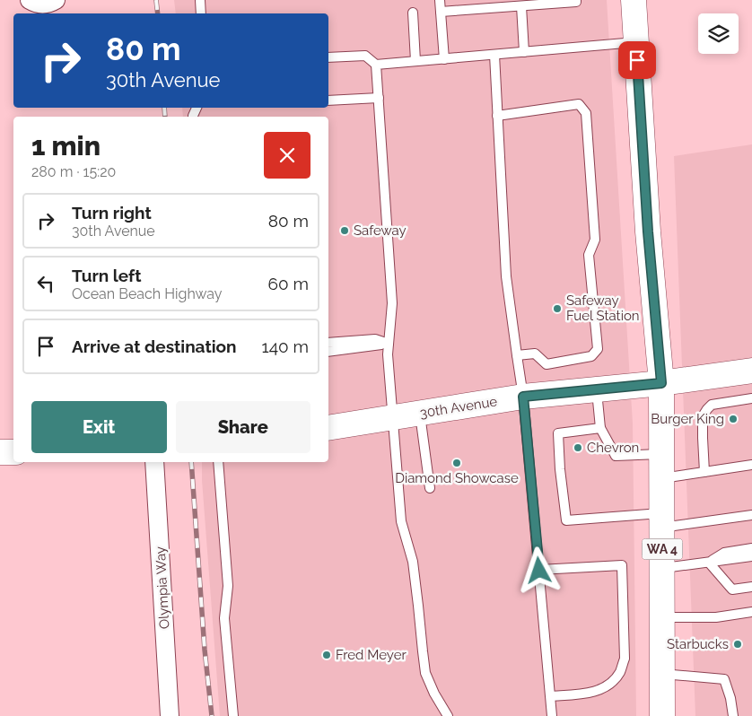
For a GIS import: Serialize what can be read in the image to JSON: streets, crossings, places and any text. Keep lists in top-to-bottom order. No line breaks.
{"streets":{"main road":["30th Avenue","WA 4"],"street":["Olympia Way"]},"crossings":[["30th Avenue","WA 4"]],"places":["Safeway","Safeway Fuel Station","Burger King","Chevron","Diamond Showcase","Starbucks","Fred Meyer"],"page":{"turn":["80 m","30th Avenue"],"heading":["1 min","280 m · 15:20"],"list":[{"name":"Turn right","note":"30th Avenue","value":"80 m"},{"name":"Turn left","note":"Ocean Beach Highway","value":"60 m"},{"name":"Arrive at destination","value":"140 m"}],"buttons":["Exit","Share"]}}
